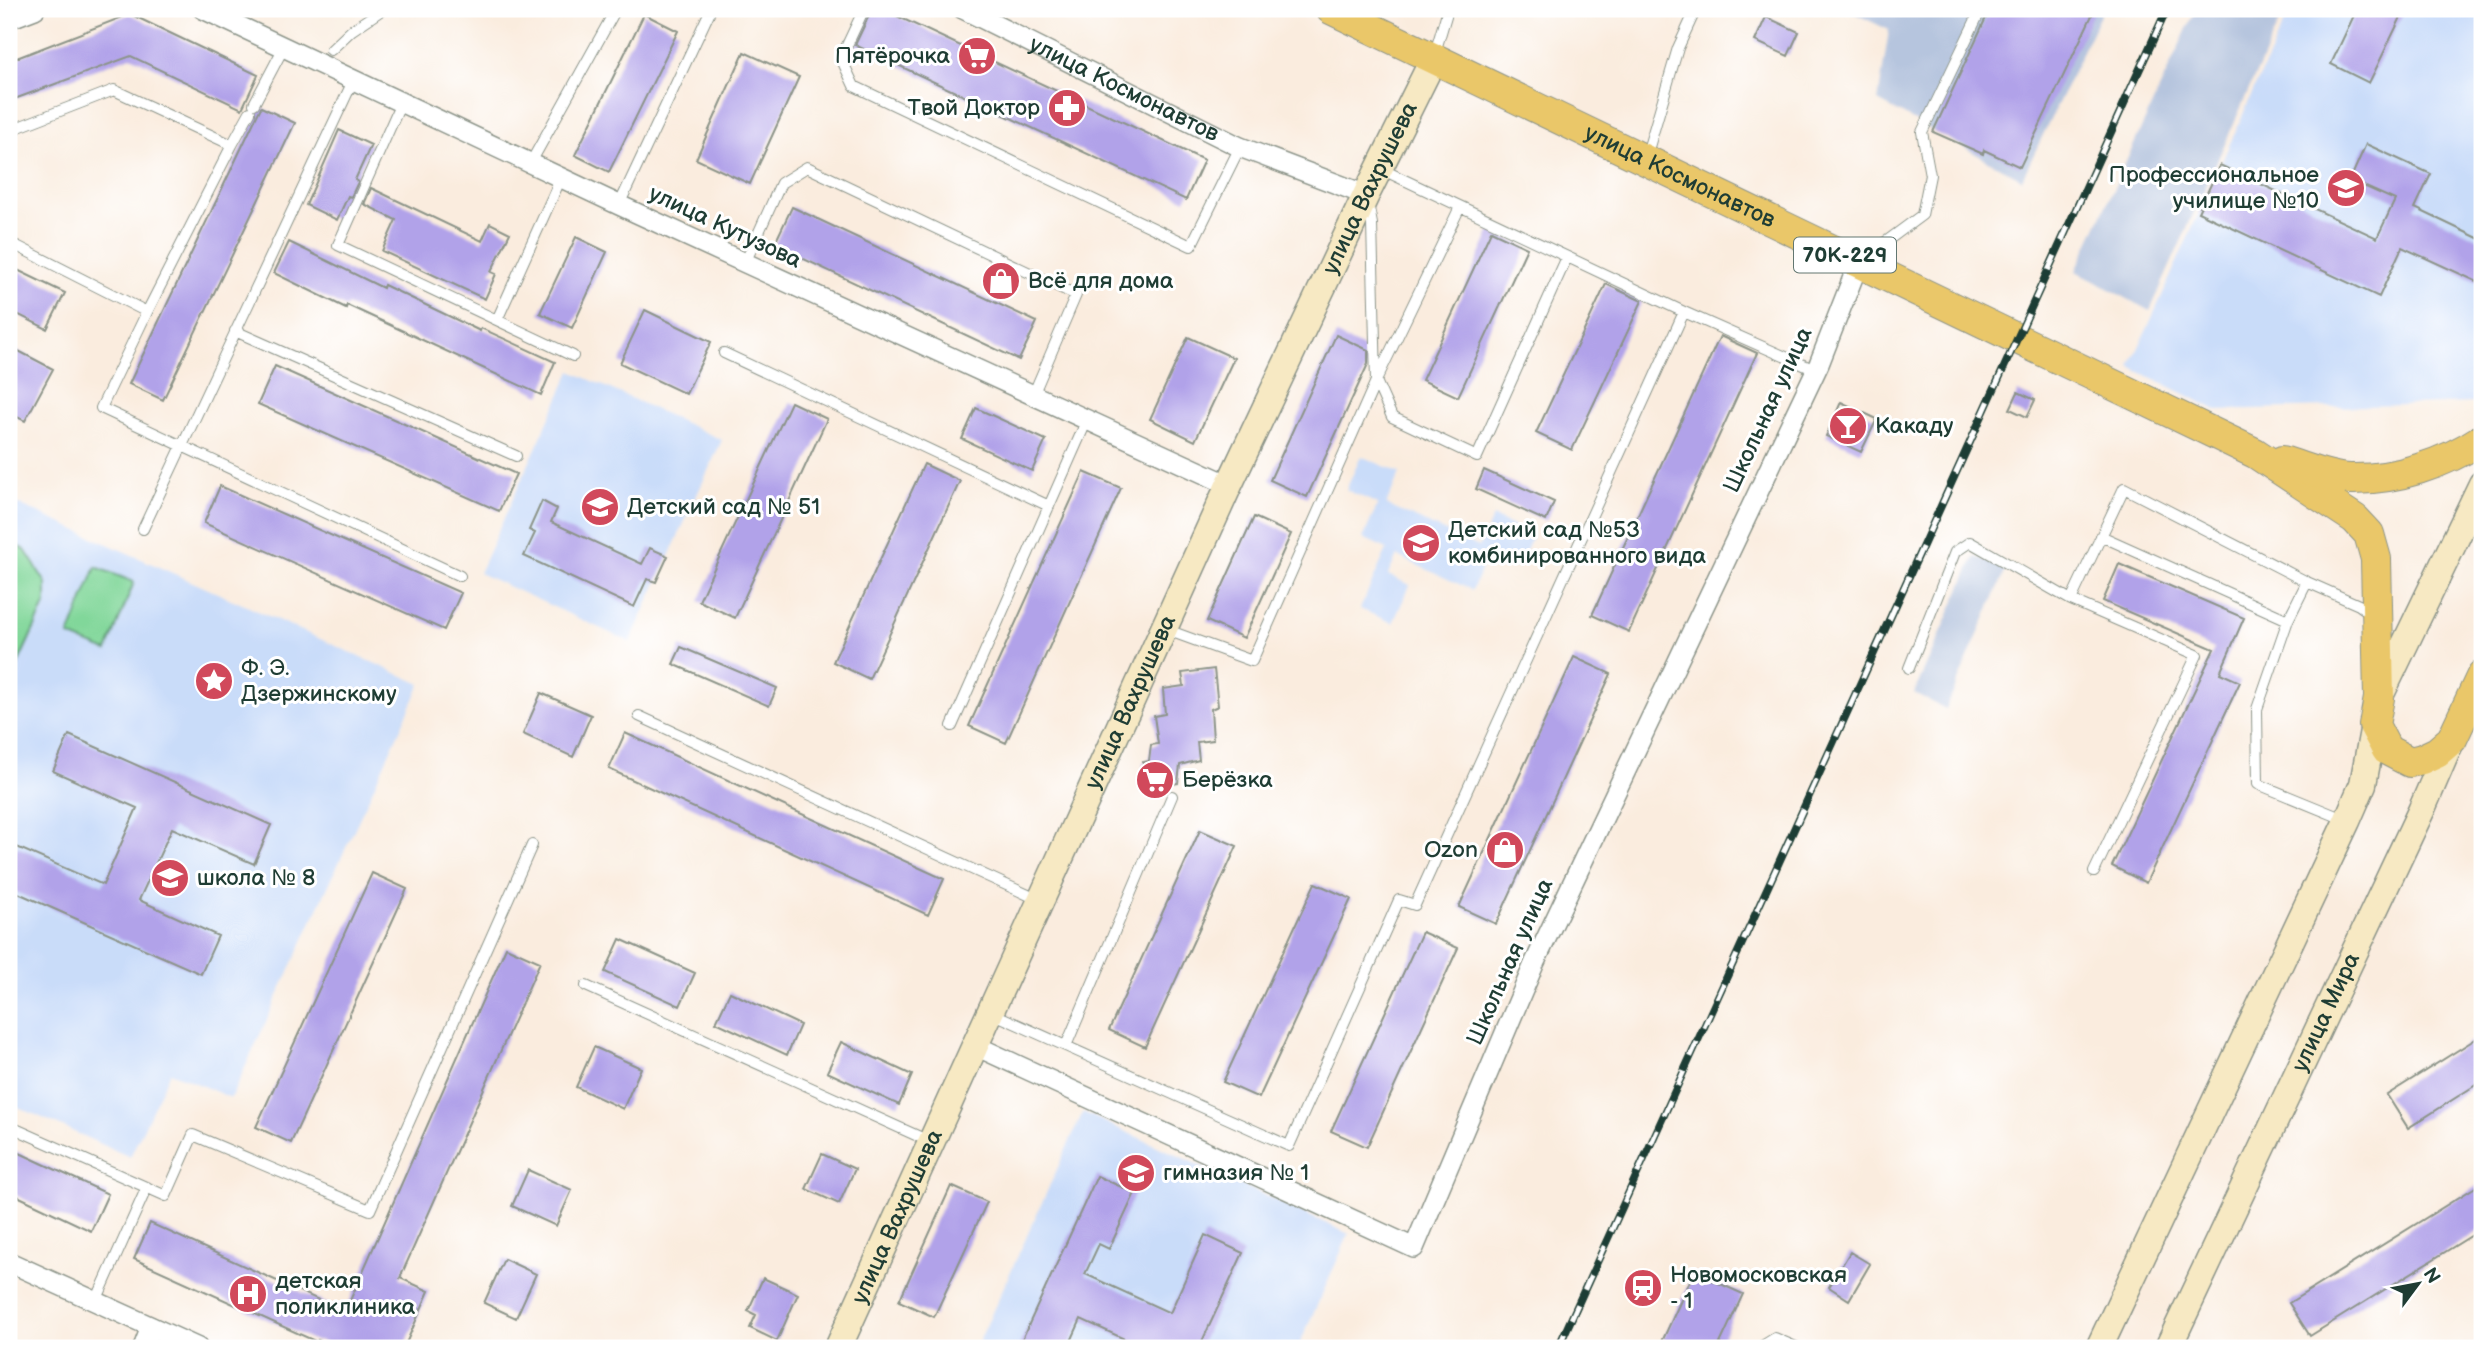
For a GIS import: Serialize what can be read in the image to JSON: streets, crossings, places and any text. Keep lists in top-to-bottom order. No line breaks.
{"streets":{"main road":["улица Космонавтов","улица Вахрушева","70К-229","улица Мира"],"street":["улица Кутузова","Школьная улица"]},"crossings":[["улица Космонавтов","улица Вахрушева"],["улица Космонавтов","Школьная улица"],["улица Вахрушева","улица Кутузова"],["улица Вахрушева","Школьная улица"]],"places":{"supermarket":["Пятёрочка","Берёзка"],"pharmacy":["Твой Доктор"],"school or university":["Профессиональное училище №10","Детский сад № 51","Детский сад №53 комбинированного вида","школа № 8","гимназия № 1"],"shop":["Всё для дома","Ozon"],"bar":["Какаду"],"place":["Ф. Э. Дзержинскому"],"station":["Новомосковская - 1"],"hospital":["детская поликлиника"]},"north":"top right"}
